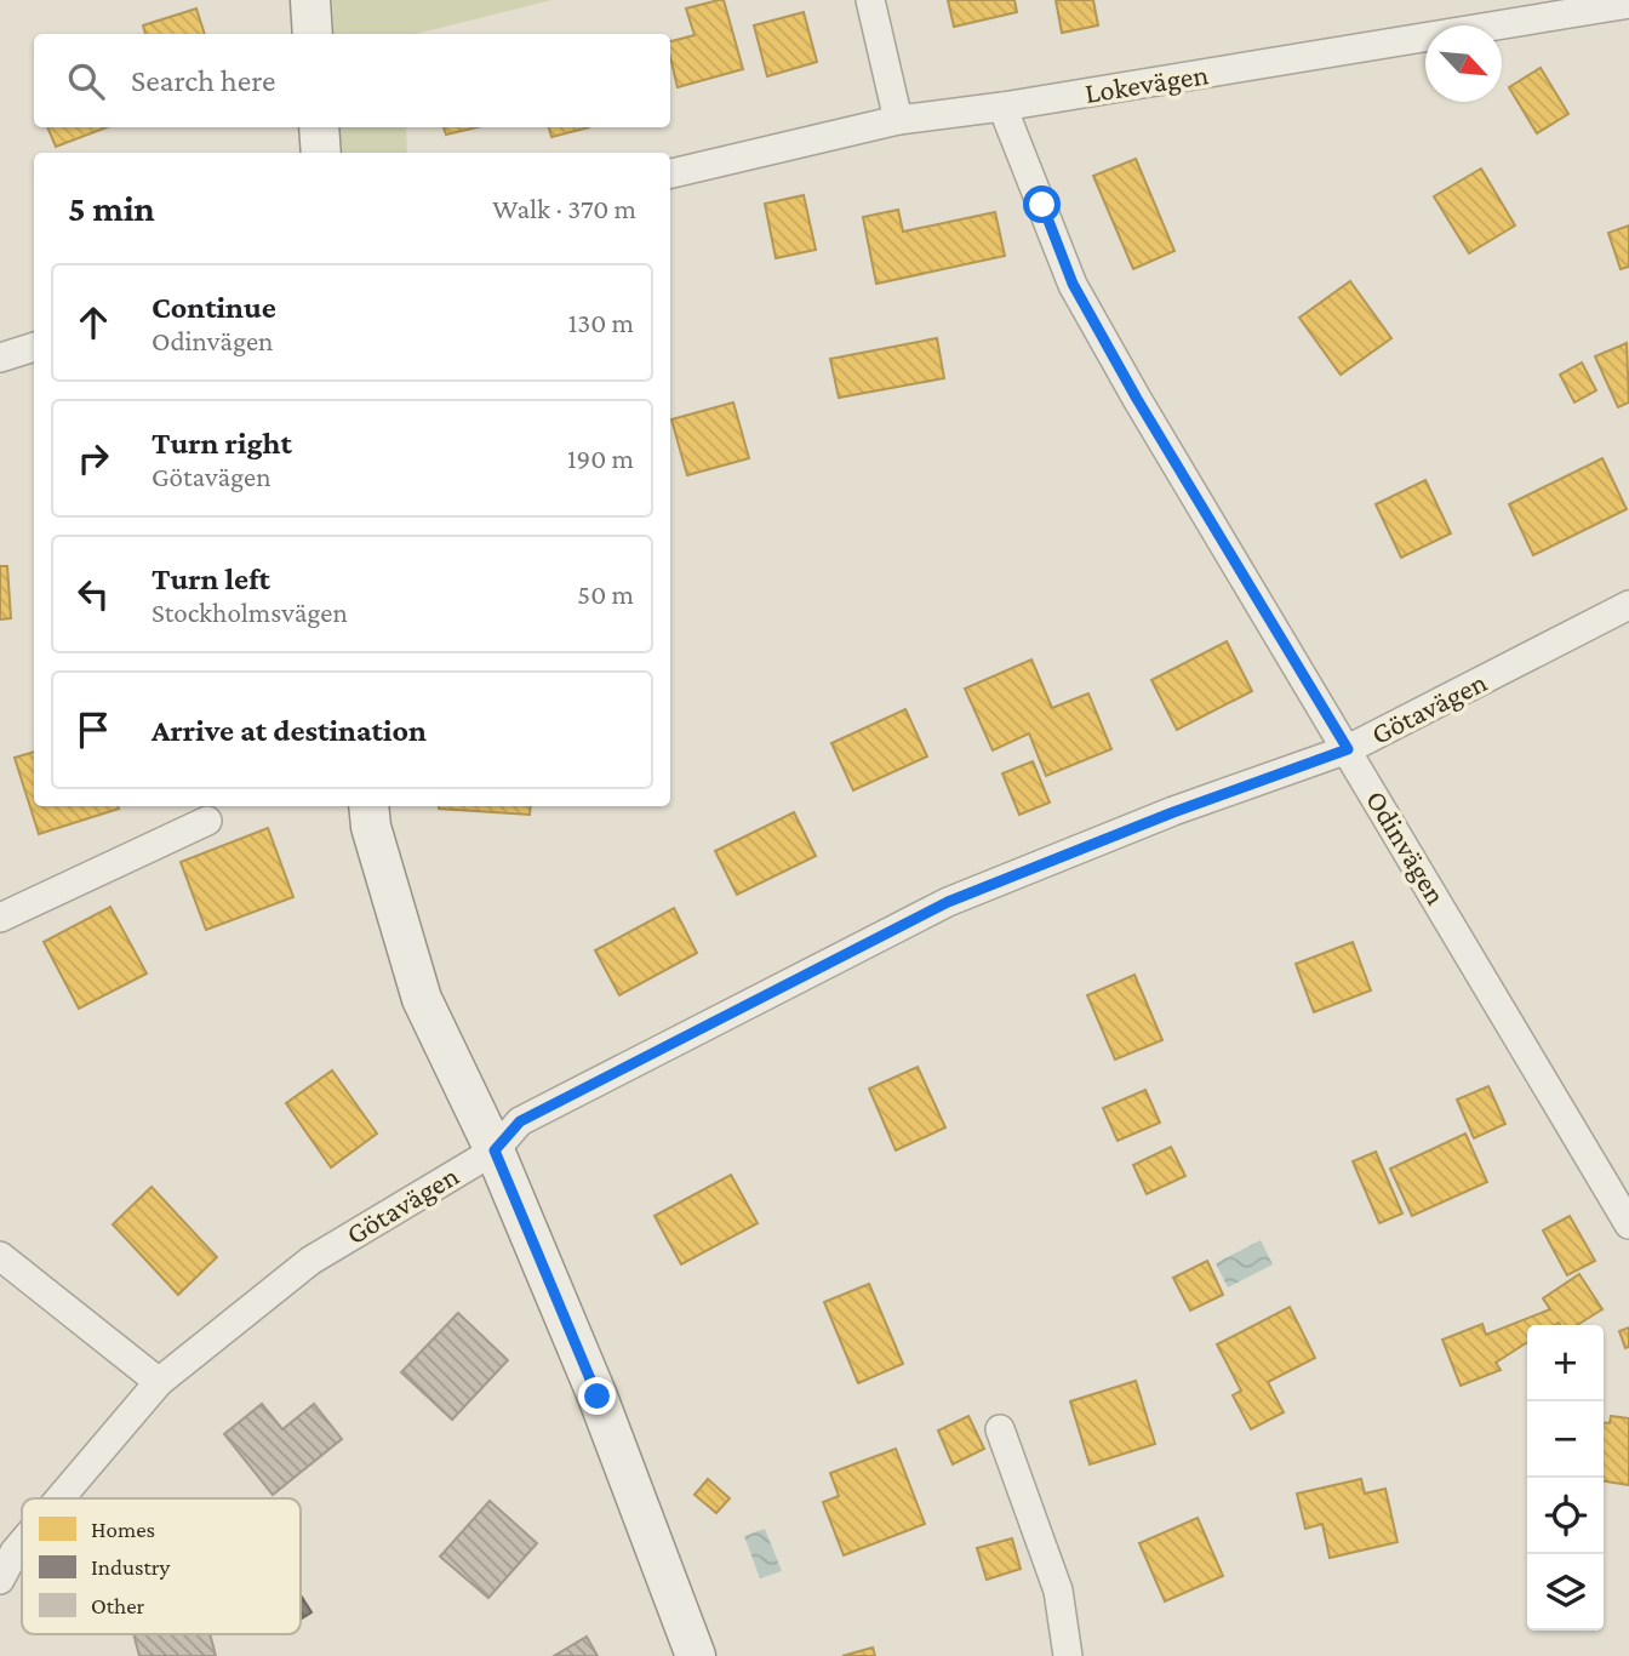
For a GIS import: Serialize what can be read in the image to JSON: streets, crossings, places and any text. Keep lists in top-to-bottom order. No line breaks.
{"streets":{"street":["Lokevägen","Götavägen","Odinvägen"]},"crossings":[["Lokevägen","Odinvägen"],["Götavägen","Odinvägen"]],"legend":["Homes","Industry","Other"],"north":"bottom right","page":{"search":"Search here","heading":["5 min","Walk · 370 m"],"list":[["Continue","Odinvägen","130 m"],["Turn right","Götavägen","190 m"],["Turn left","Stockholmsvägen","50 m"],"Arrive at destination"],"map_buttons":["+","−"]}}
